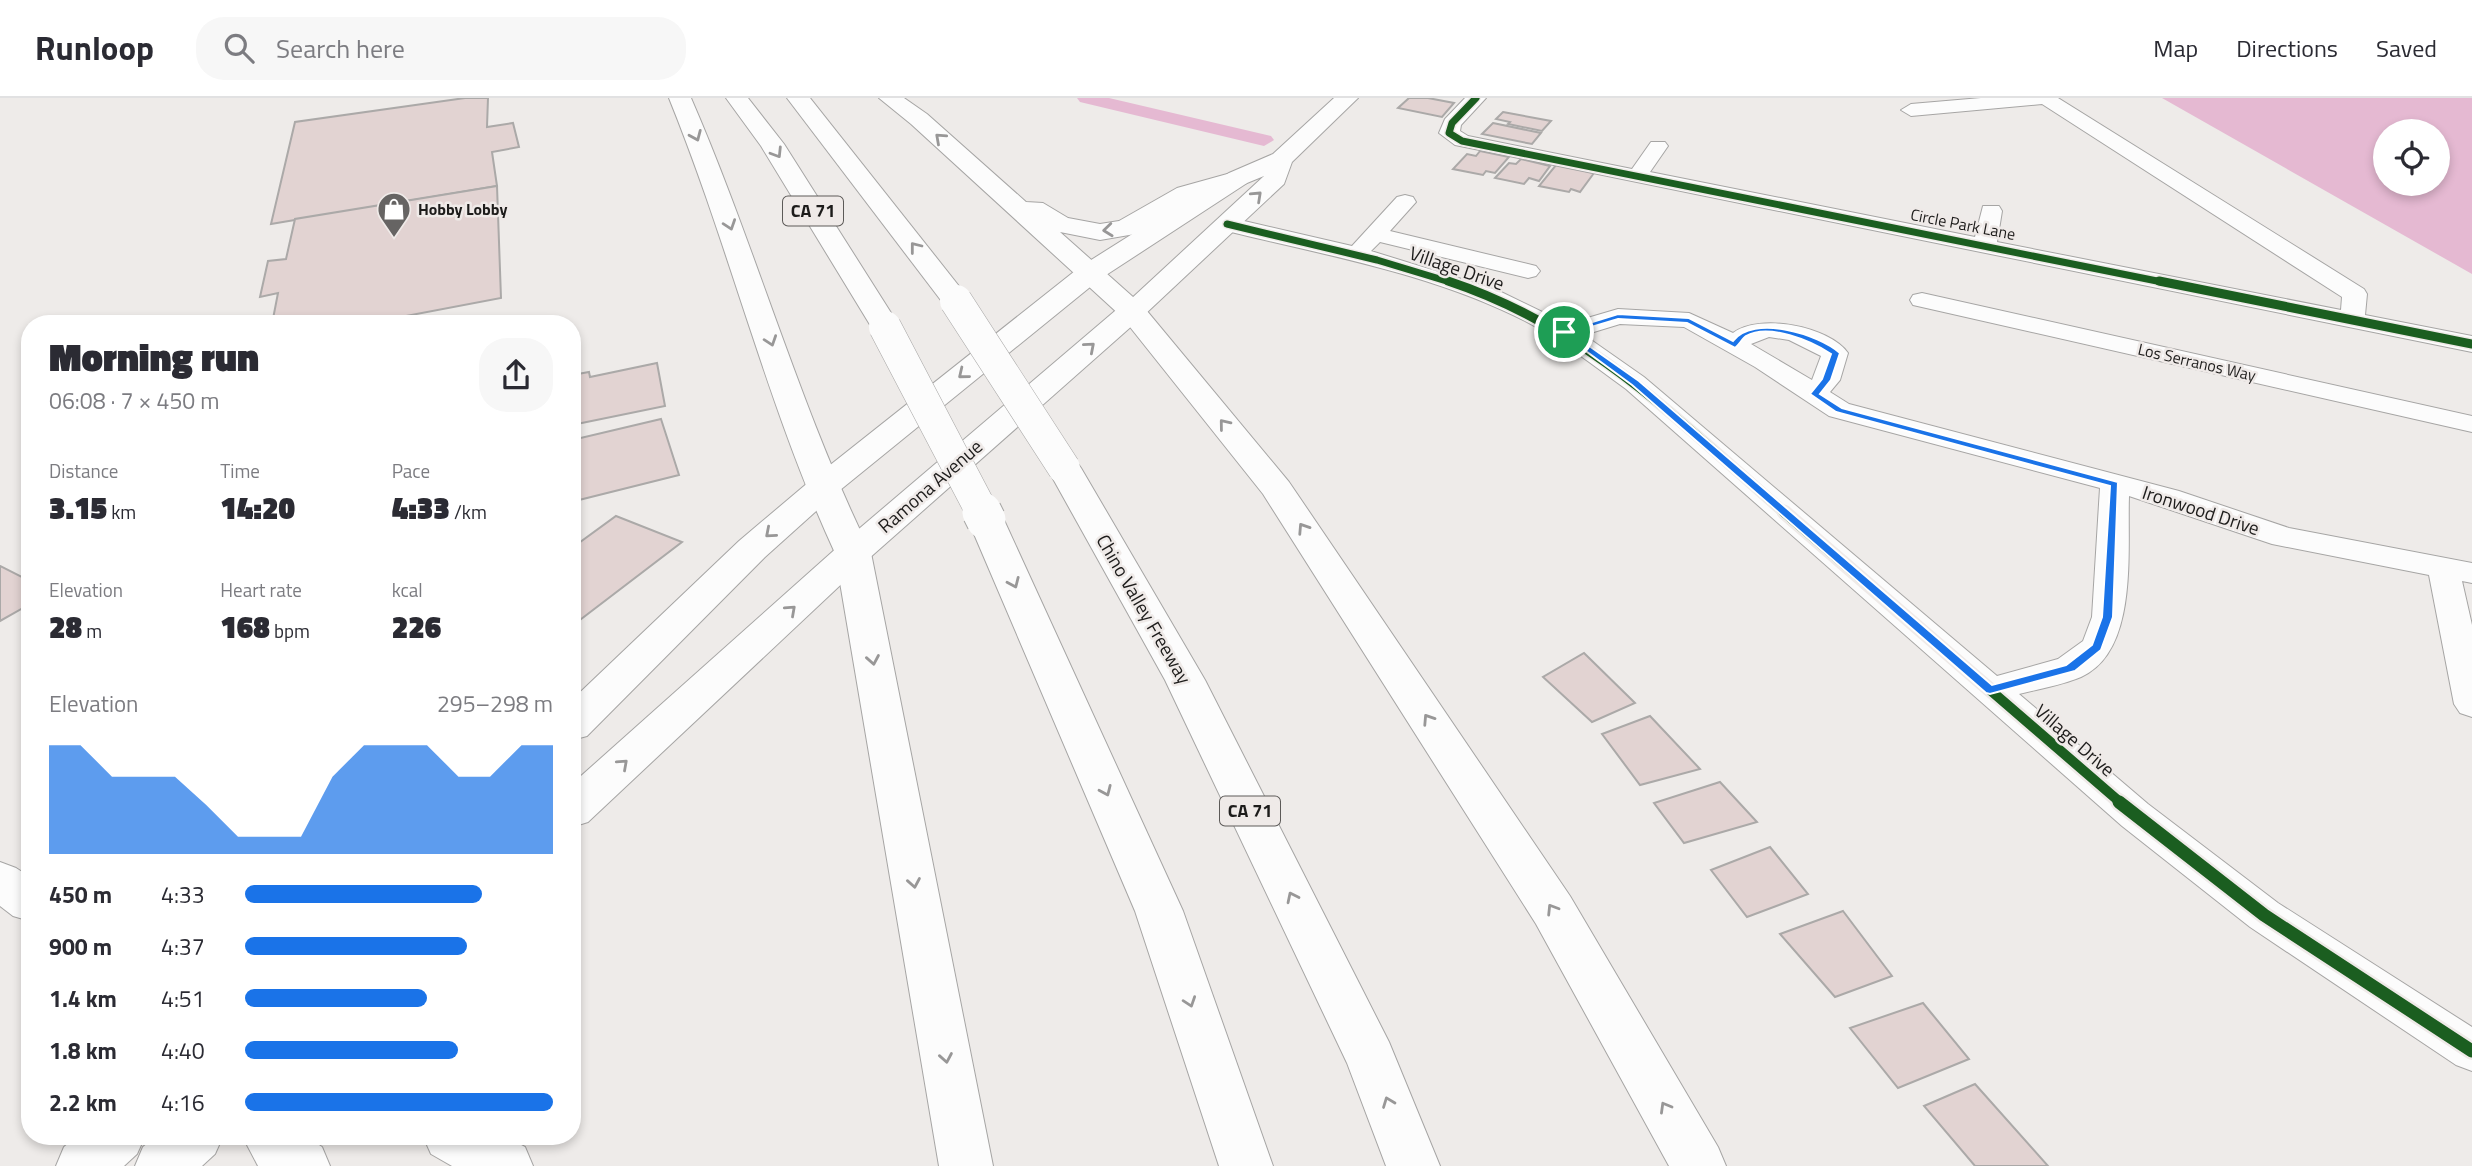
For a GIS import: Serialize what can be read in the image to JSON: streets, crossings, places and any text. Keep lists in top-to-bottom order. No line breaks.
{"streets":{"main road":["CA 71","Ramona Avenue","Chino Valley Freeway"],"street":["Circle Park Lane","Village Drive","Los Serranos Way","Ironwood Drive"]},"crossings":[["Village Drive","Ramona Avenue"],["Village Drive","Ironwood Drive"]],"places":{"shop":["Hobby Lobby"]},"page":{"header":"Runloop","search":"Search here","nav":["Map","Directions","Saved"],"heading":["Morning run","06:08 · 7 × 450 m"],"stats":[["Distance","3.15 km"],["Time","14:20"],["Pace","4:33 /km"],["Elevation","28 m"],["Heart rate","168 bpm"],["kcal","226"]],"chart":["Elevation","295–298 m"],"list":[{"name":"450 m","note":"4:33"},{"name":"900 m","note":"4:37"},{"name":"1.4 km","note":"4:51"},{"name":"1.8 km","note":"4:40"},{"name":"2.2 km","note":"4:16"}]}}
